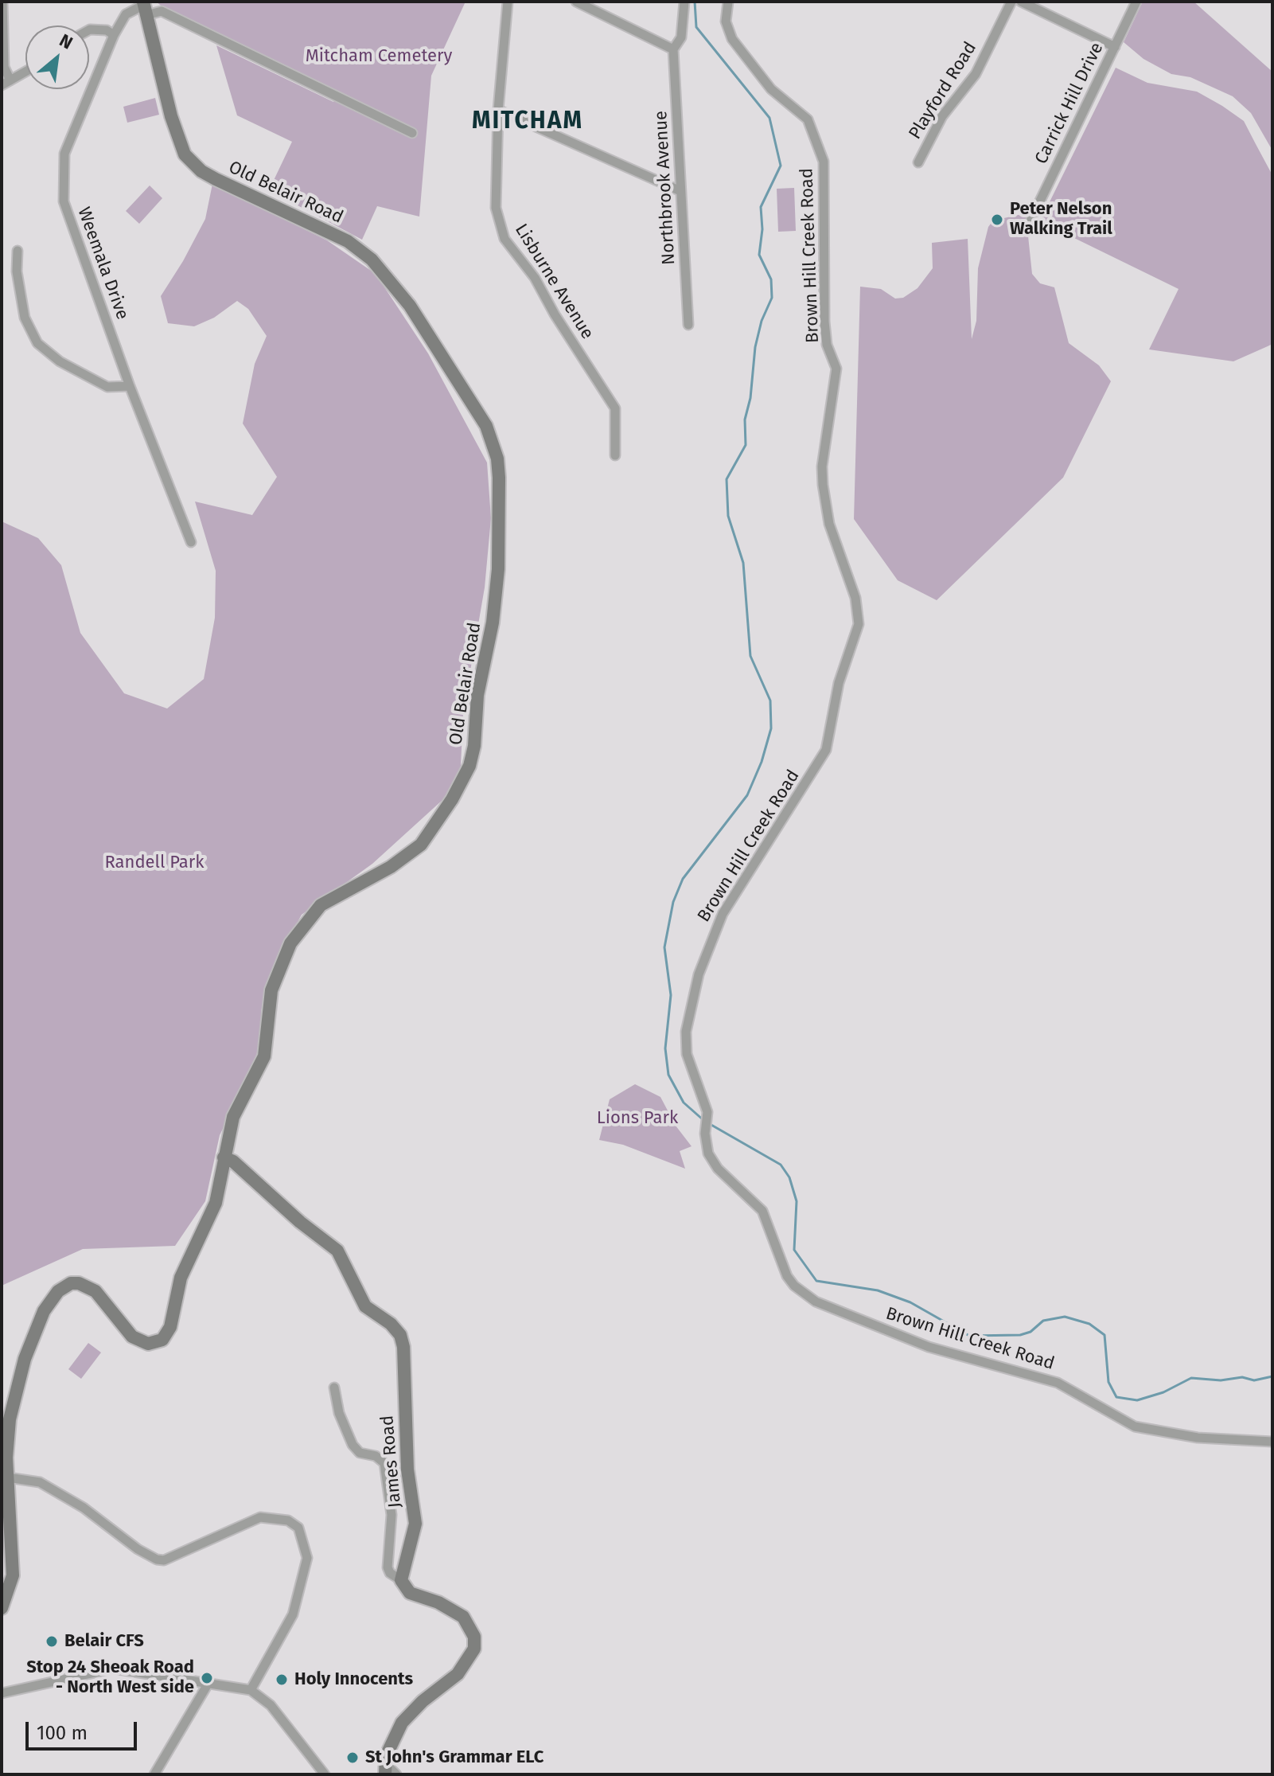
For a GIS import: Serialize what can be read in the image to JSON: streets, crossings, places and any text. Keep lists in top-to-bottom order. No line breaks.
{"streets":{"main road":["Old Belair Road","James Road"],"street":["Playford Road","Carrick Hill Drive","Northbrook Avenue","Brown Hill Creek Road","Weemala Drive","Lisburne Avenue"]},"crossings":[["Old Belair Road","Weemala Drive"],["Old Belair Road","James Road"]],"districts":["MITCHAM"],"parks":["Mitcham Cemetery","Randell Park","Lions Park"],"places":["Peter Nelson Walking Trail","Belair CFS","Stop 24 Sheoak Road - North West side","Holy Innocents","St John's Grammar ELC"],"scale_bar":"100 m","north":"top right"}
